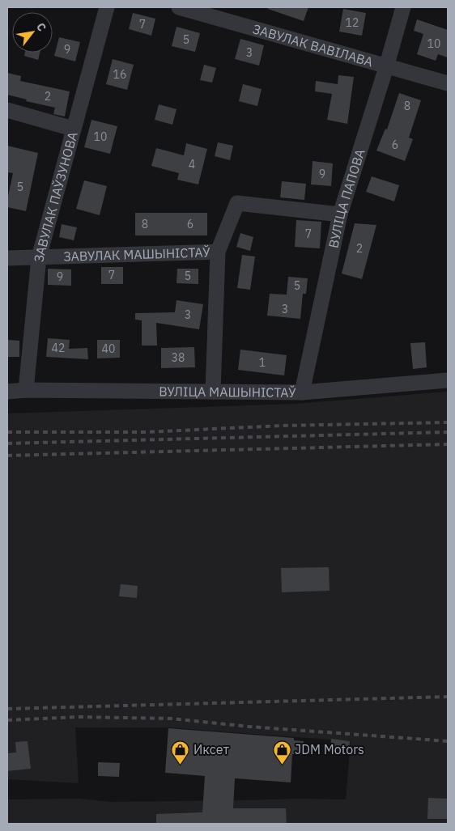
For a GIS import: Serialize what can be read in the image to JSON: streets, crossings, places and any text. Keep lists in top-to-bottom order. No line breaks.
{"streets":{"street":["ЗАВУЛАК ВАВІЛАВА","ЗАВУЛАК ПАЎЗУНОВА","ВУЛІЦА ПАПОВА","ЗАВУЛАК МАШЫНІСТАЎ","ВУЛІЦА МАШЫНІСТАЎ"]},"crossings":[["ЗАВУЛАК ВАВІЛАВА","ВУЛІЦА ПАПОВА"],["ЗАВУЛАК ПАЎЗУНОВА","ЗАВУЛАК МАШЫНІСТАЎ"],["ЗАВУЛАК ПАЎЗУНОВА","ВУЛІЦА МАШЫНІСТАЎ"],["ВУЛІЦА ПАПОВА","ЗАВУЛАК МАШЫНІСТАЎ"],["ВУЛІЦА ПАПОВА","ВУЛІЦА МАШЫНІСТАЎ"],["ЗАВУЛАК МАШЫНІСТАЎ","ВУЛІЦА МАШЫНІСТАЎ"]],"places":{"shop":["Иксет","JDM Motors"]},"house_numbers":["12","7","5","10","9","3","16","2","8","10","6","4","9","5","8","6","7","2","7","5","9","5","3","3","42","40","38","1"],"north":"top right"}
